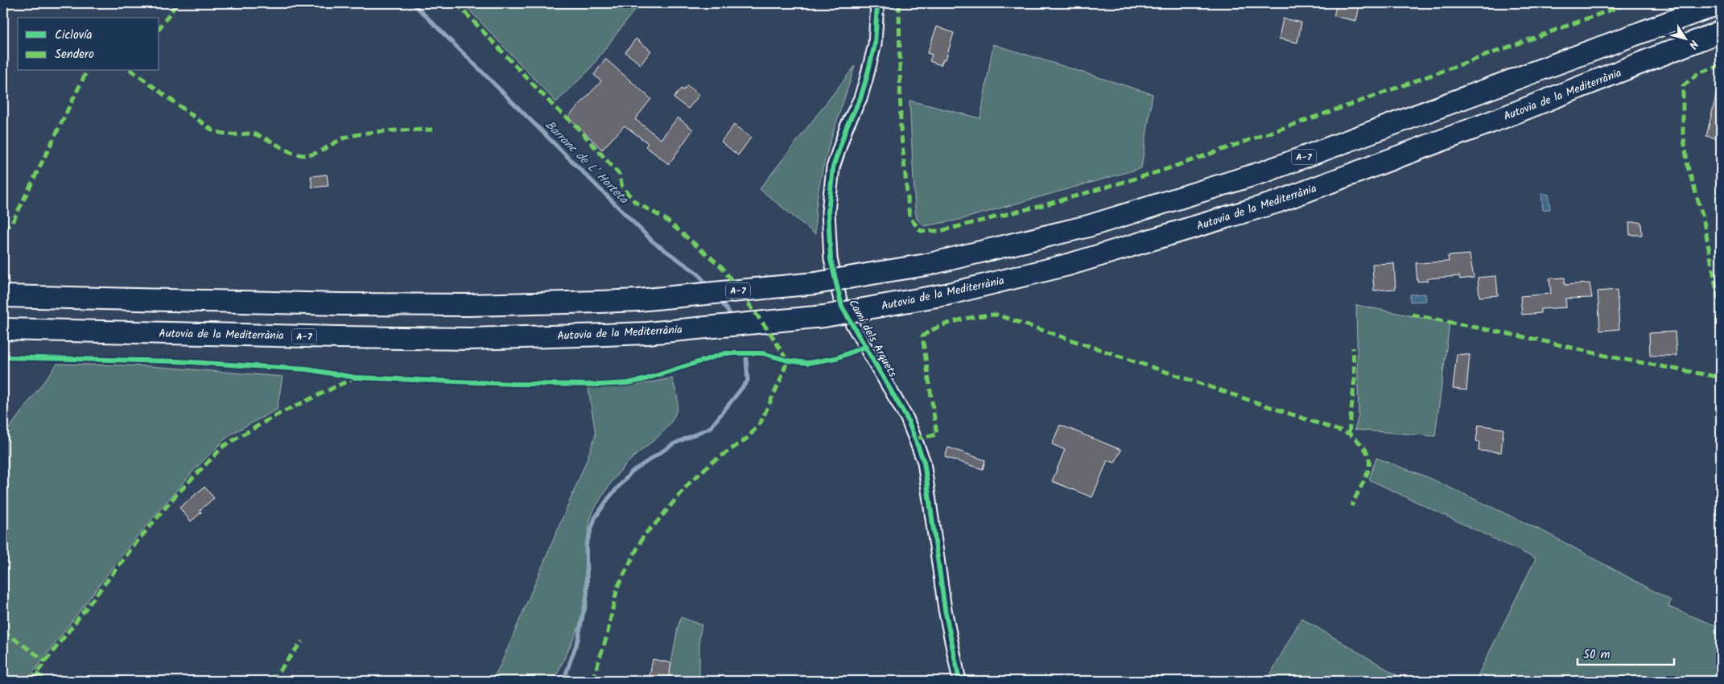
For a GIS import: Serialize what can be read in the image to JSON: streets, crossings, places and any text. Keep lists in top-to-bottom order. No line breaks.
{"streets":{"highway":["Autovia de la Mediterrània","A-7"],"street":["Camí dels Arquets"]},"water":["Barranc de L' Horteta"],"legend":["Ciclovía","Sendero"],"scale_bar":"50 m","north":"bottom right"}
